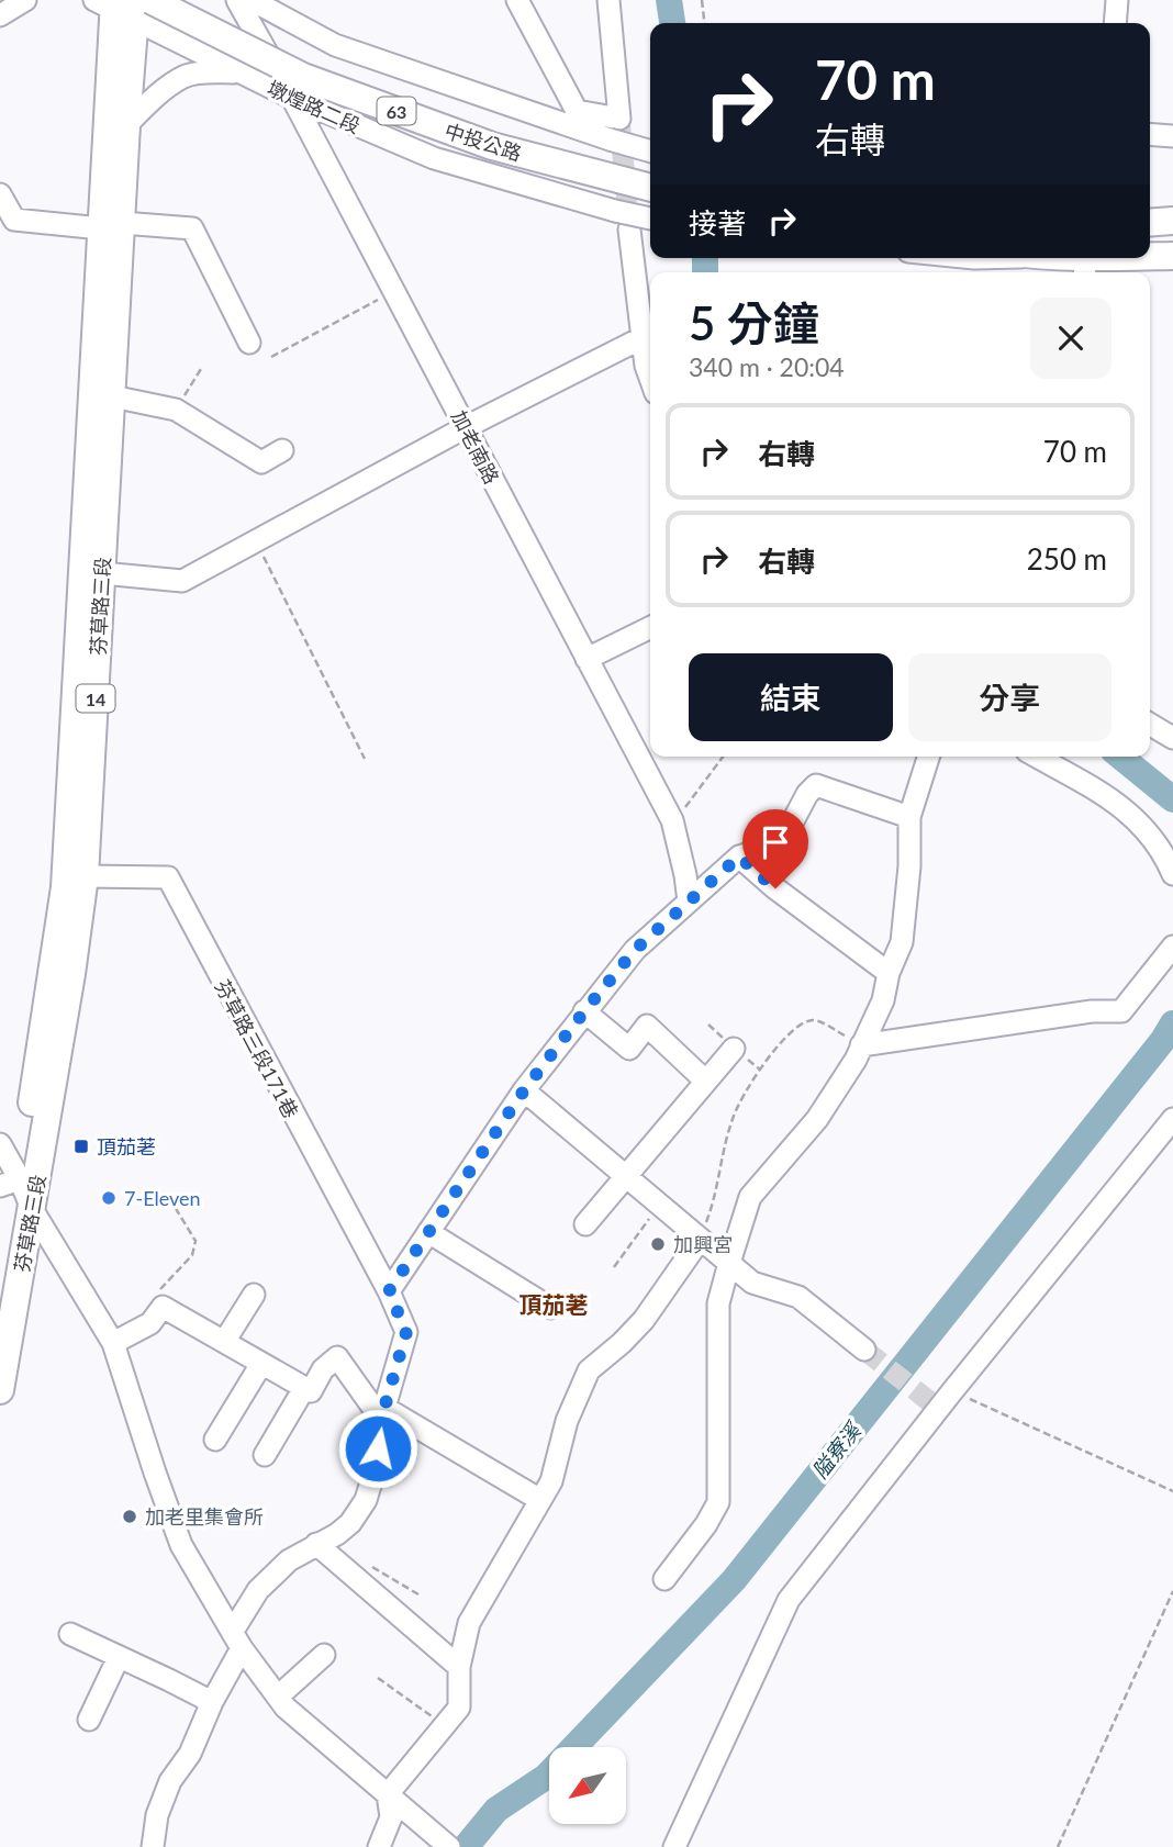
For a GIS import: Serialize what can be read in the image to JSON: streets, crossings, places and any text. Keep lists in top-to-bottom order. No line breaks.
{"streets":{"main road":["63","中投公路","芬草路三段","14"],"street":["墩煌路二段","加老南路","芬草路三段171巷"]},"crossings":[["墩煌路二段","中投公路"],["墩煌路二段","加老南路"],["墩煌路二段","芬草路三段"],["中投公路","芬草路三段"],["芬草路三段","芬草路三段171巷"]],"districts":["頂茄荖"],"water":["隘寮溪"],"places":{"transit":["頂茄荖"],"other":["7-Eleven","加興宮","加老里集會所"]},"north":"bottom left","page":{"turn":["70 m","右轉"],"then":"接著","heading":["5 分鐘","340 m · 20:04"],"list":[{"name":"右轉","value":"70 m"},{"name":"右轉","value":"250 m"}],"buttons":["結束","分享"]}}
